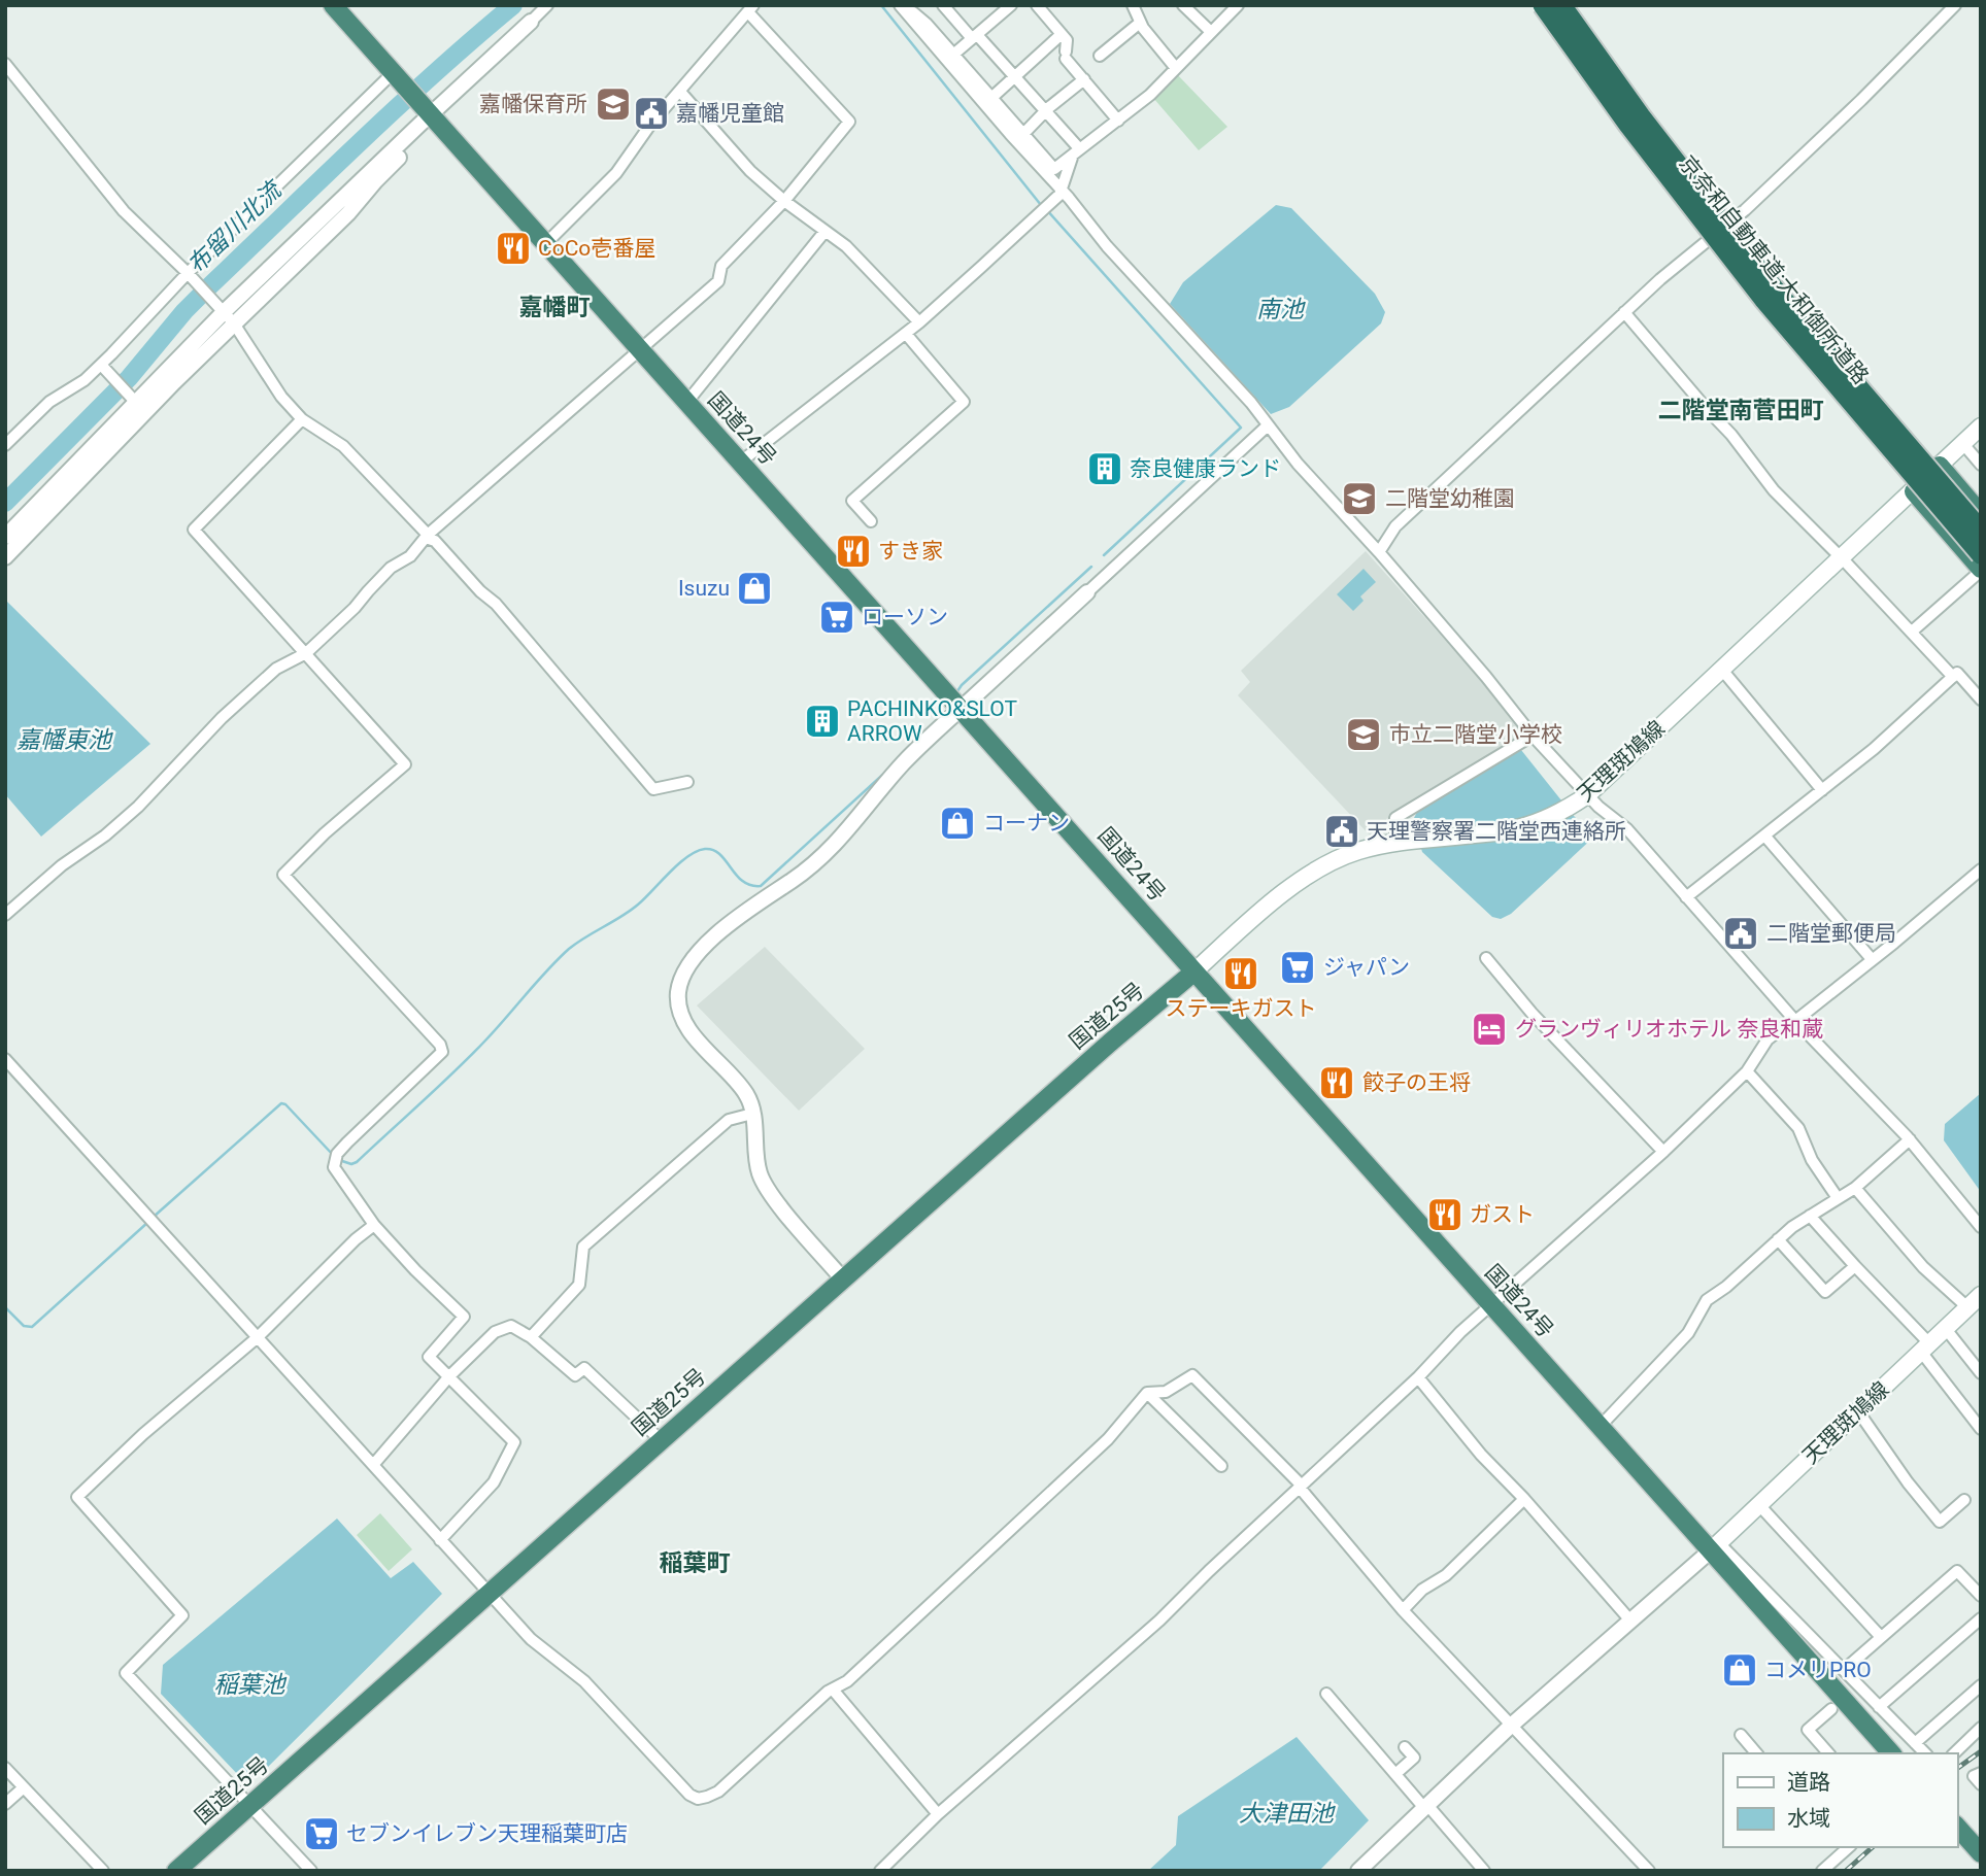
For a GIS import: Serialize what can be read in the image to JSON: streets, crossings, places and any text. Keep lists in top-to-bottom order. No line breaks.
{"streets":{"highway":["京奈和自動車道;大和御所道路","国道24号","国道25号"],"main road":["天理斑鳩線"]},"crossings":[["国道24号","天理斑鳩線"],["国道24号","国道25号"],["天理斑鳩線","国道25号"]],"districts":["嘉幡町","二階堂南菅田町","稲葉町"],"water":["布留川北流","南池","嘉幡東池","稲葉池","大津田池"],"places":{"school or university":["嘉幡保育所","二階堂幼稚園","市立二階堂小学校"],"public building":["嘉幡児童館","天理警察署二階堂西連絡所","二階堂郵便局"],"restaurant":["CoCo壱番屋","すき家","ステーキガスト","餃子の王将","ガスト"],"building":["奈良健康ランド","PACHINKO&SLOT ARROW"],"shop":["Isuzu","コーナン","コメリPRO"],"supermarket":["ローソン","ジャパン","セブンイレブン天理稲葉町店"],"hotel":["グランヴィリオホテル 奈良和蔵"]},"legend":["道路","水域"]}
